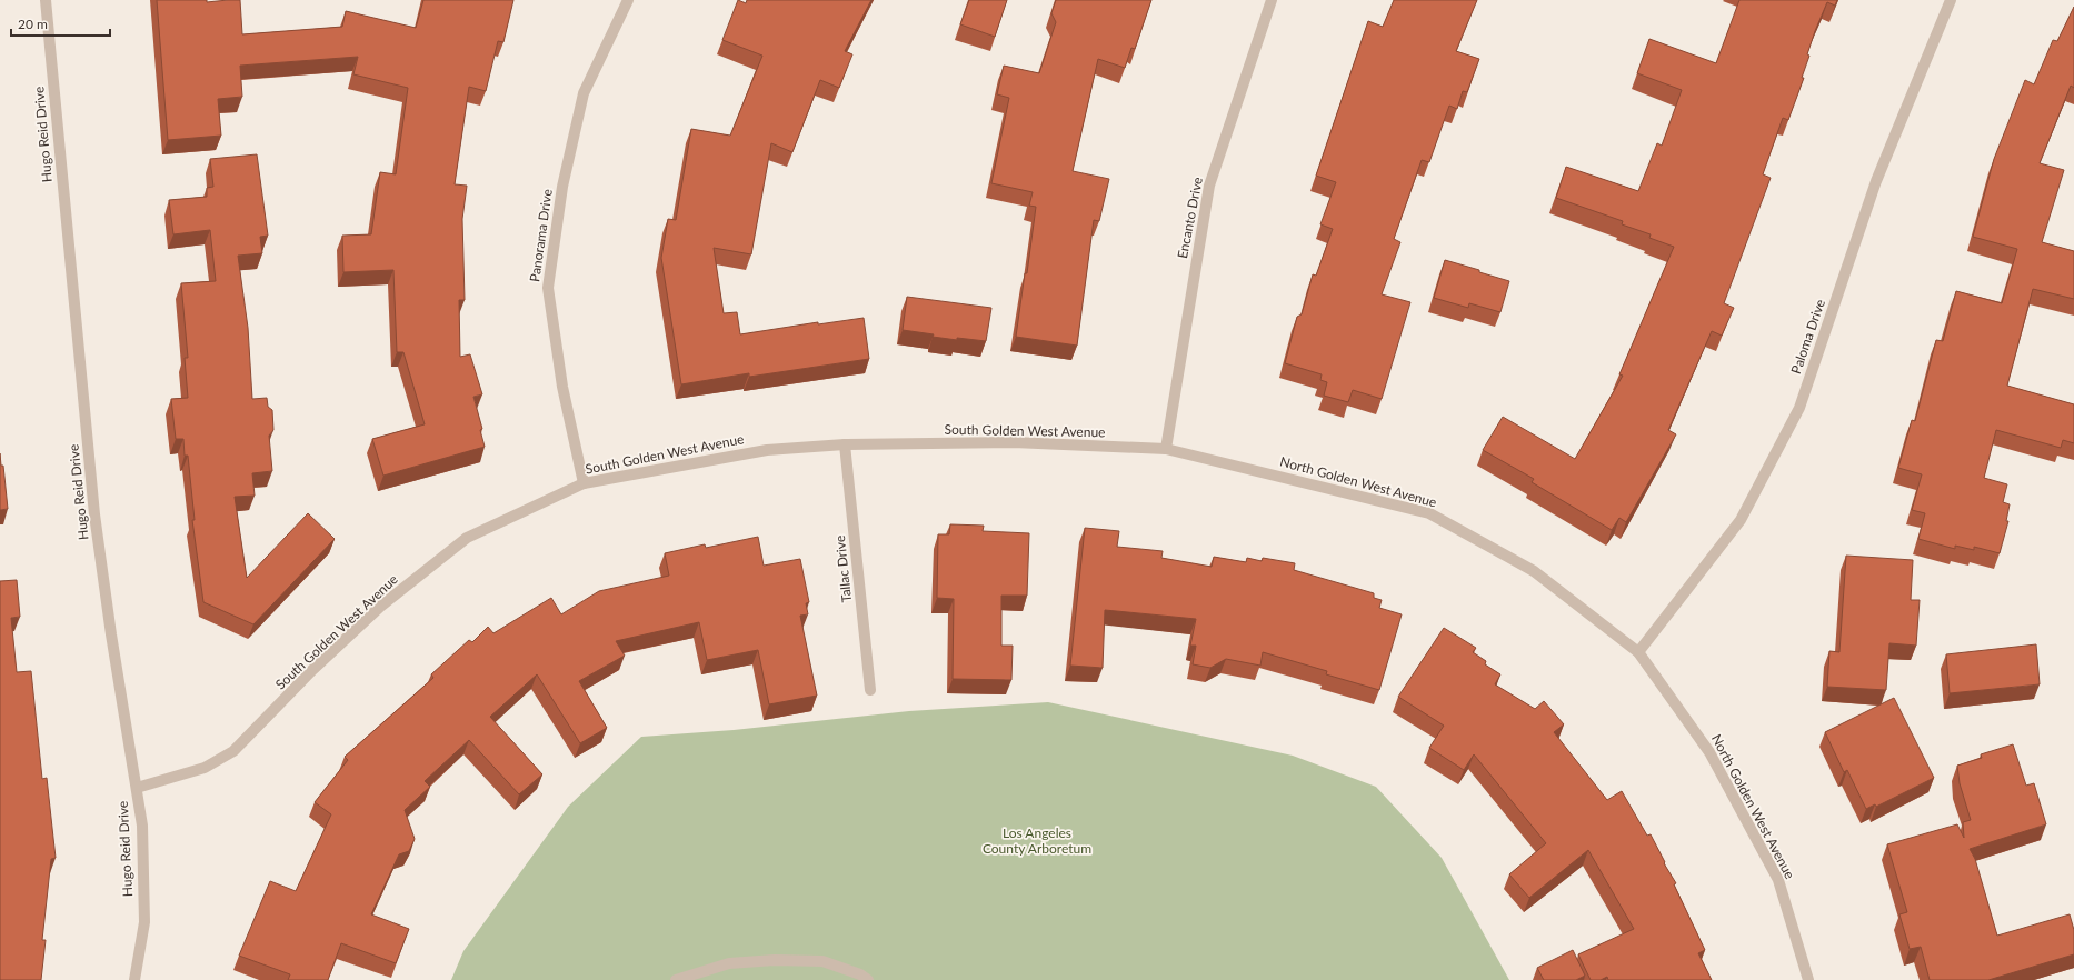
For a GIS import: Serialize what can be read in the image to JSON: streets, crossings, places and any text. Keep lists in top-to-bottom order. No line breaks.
{"streets":{"street":["Hugo Reid Drive","Encanto Drive","Panorama Drive","Paloma Drive","South Golden West Avenue","North Golden West Avenue","Tallac Drive"]},"crossings":[["Hugo Reid Drive","South Golden West Avenue"],["Encanto Drive","South Golden West Avenue"],["Encanto Drive","North Golden West Avenue"],["Panorama Drive","South Golden West Avenue"],["Paloma Drive","North Golden West Avenue"],["South Golden West Avenue","North Golden West Avenue"],["South Golden West Avenue","Tallac Drive"]],"parks":["Los Angeles County Arboretum"],"scale_bar":"20 m"}
